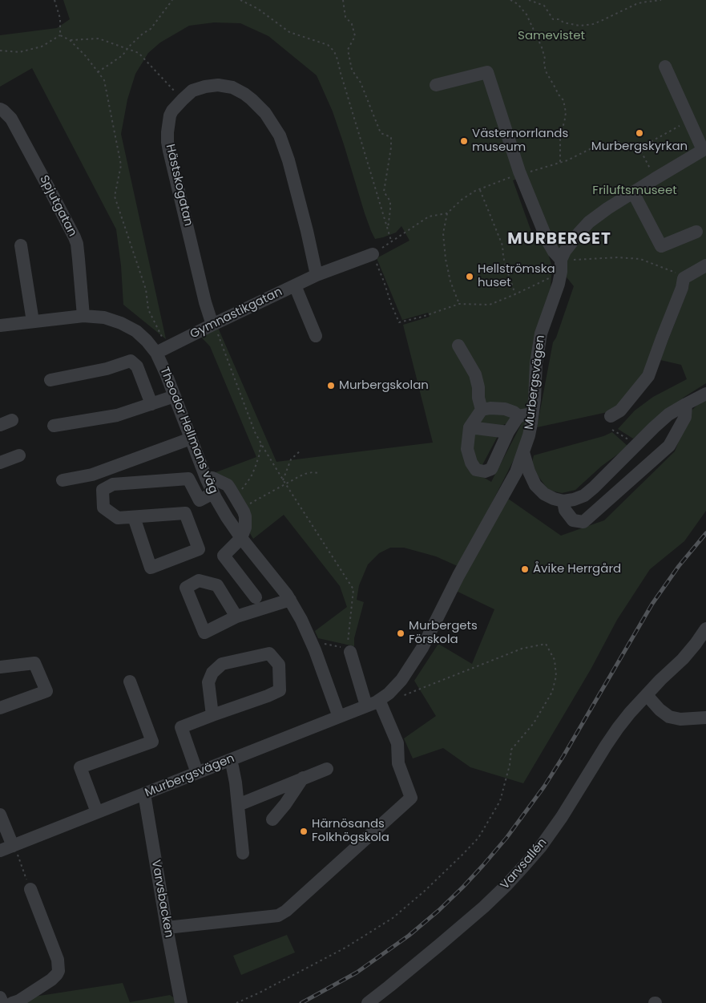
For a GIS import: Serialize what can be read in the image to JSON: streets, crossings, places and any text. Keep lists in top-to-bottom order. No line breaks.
{"streets":{"street":["Hästskogatan","Spjutgatan","Gymnastikgatan","Murbergsvägen","Theodor Hellmans väg","Varvsallén","Varvsbacken"]},"crossings":[["Hästskogatan","Gymnastikgatan"],["Spjutgatan","Theodor Hellmans väg"],["Gymnastikgatan","Theodor Hellmans väg"],["Murbergsvägen","Theodor Hellmans väg"],["Murbergsvägen","Varvsbacken"]],"districts":["MURBERGET"],"parks":["Samevistet","Friluftsmuseet"],"places":["Murbergskyrkan","Västernorrlands museum","Hellströmska huset","Murbergskolan","Åvike Herrgård","Murbergets Förskola","Härnösands Folkhögskola"]}
